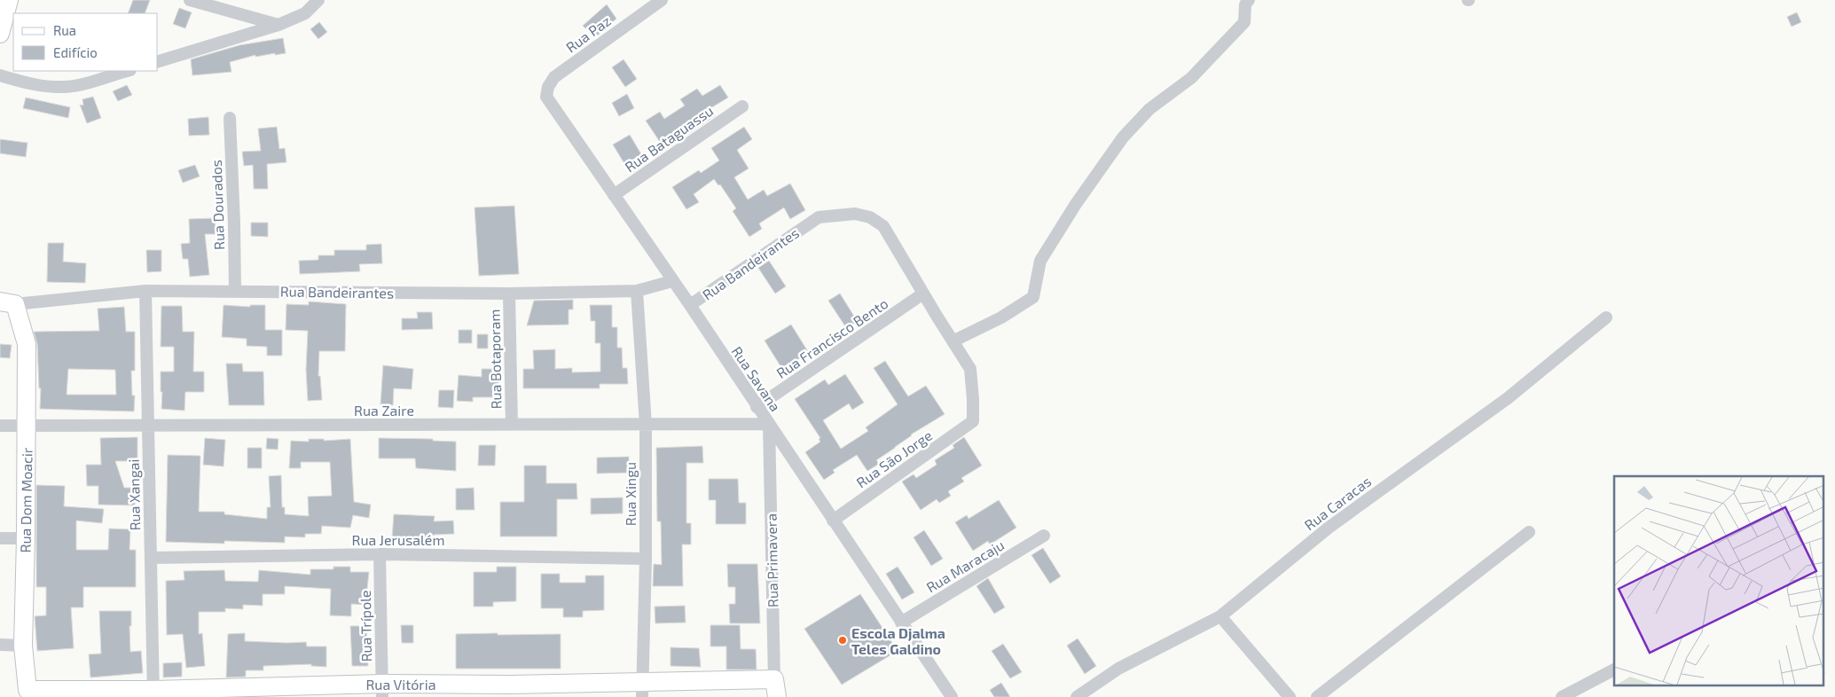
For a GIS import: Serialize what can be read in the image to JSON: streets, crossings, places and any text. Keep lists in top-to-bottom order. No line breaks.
{"streets":{"street":["Rua Paz","Rua Bataguassu","Rua Dourados","Rua Bandeirantes","Rua Francisco Bento","Rua Botaporam","Rua Savana","Rua Zaire","Rua São Jorge","Rua Xingu","Rua Xangai","Rua Dom Moacir","Rua Caracas","Rua Jerusalém","Rua Primavera","Rua Maracaju","Rua Trípole","Rua Vitória"]},"crossings":[["Rua Paz","Rua Savana"],["Rua Bataguassu","Rua Savana"],["Rua Dourados","Rua Bandeirantes"],["Rua Bandeirantes","Rua Francisco Bento"],["Rua Bandeirantes","Rua Botaporam"],["Rua Bandeirantes","Rua Savana"],["Rua Bandeirantes","Rua Xingu"],["Rua Bandeirantes","Rua Xangai"],["Rua Bandeirantes","Rua Dom Moacir"],["Rua Francisco Bento","Rua Savana"],["Rua Botaporam","Rua Zaire"],["Rua Savana","Rua Zaire"],["Rua Savana","Rua São Jorge"],["Rua Savana","Rua Primavera"],["Rua Savana","Rua Maracaju"],["Rua Zaire","Rua Xingu"],["Rua Zaire","Rua Xangai"],["Rua Zaire","Rua Dom Moacir"],["Rua Zaire","Rua Primavera"],["Rua Xingu","Rua Jerusalém"],["Rua Xingu","Rua Vitória"],["Rua Xangai","Rua Jerusalém"],["Rua Xangai","Rua Vitória"],["Rua Dom Moacir","Rua Vitória"],["Rua Jerusalém","Rua Trípole"],["Rua Primavera","Rua Vitória"],["Rua Trípole","Rua Vitória"]],"places":["Escola Djalma Teles Galdino"],"legend":["Rua","Edifício"]}
